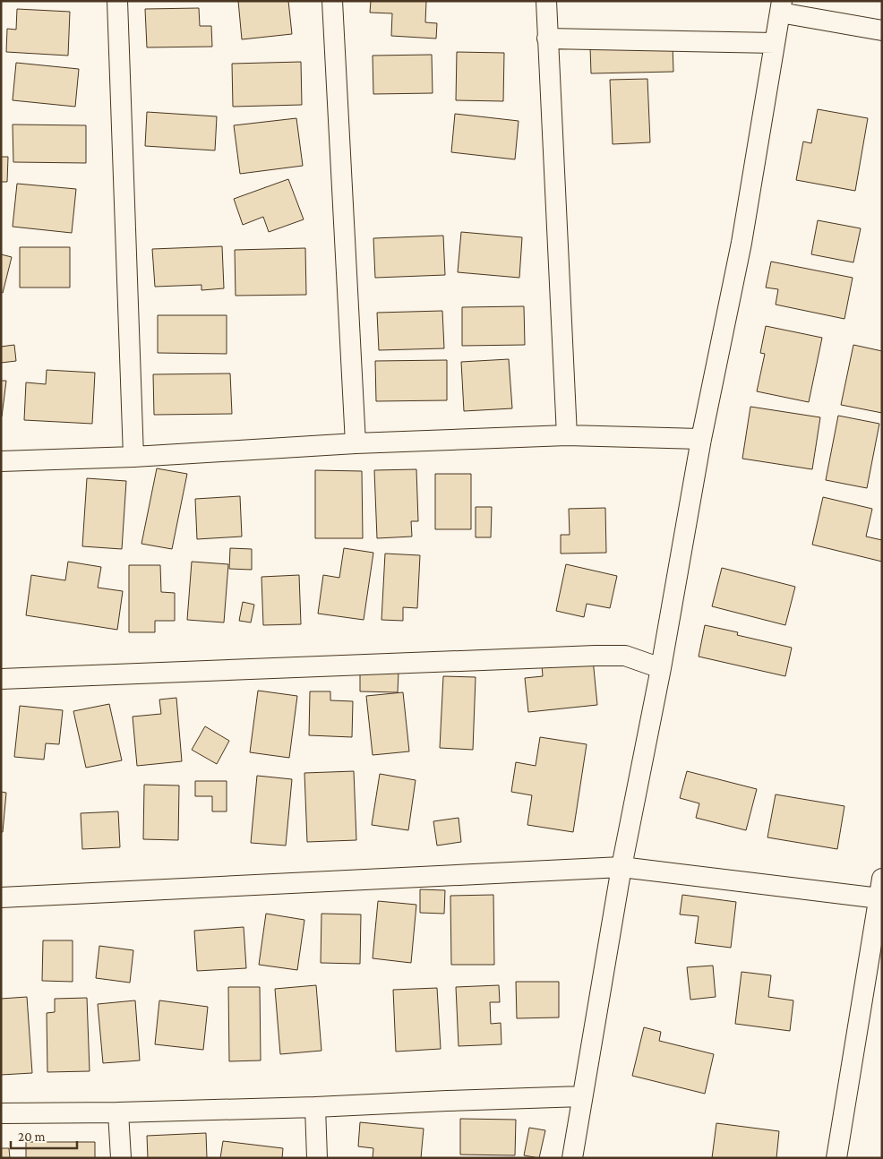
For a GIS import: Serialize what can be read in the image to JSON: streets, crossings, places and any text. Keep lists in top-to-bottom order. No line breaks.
{"scale_bar":"20 m"}
